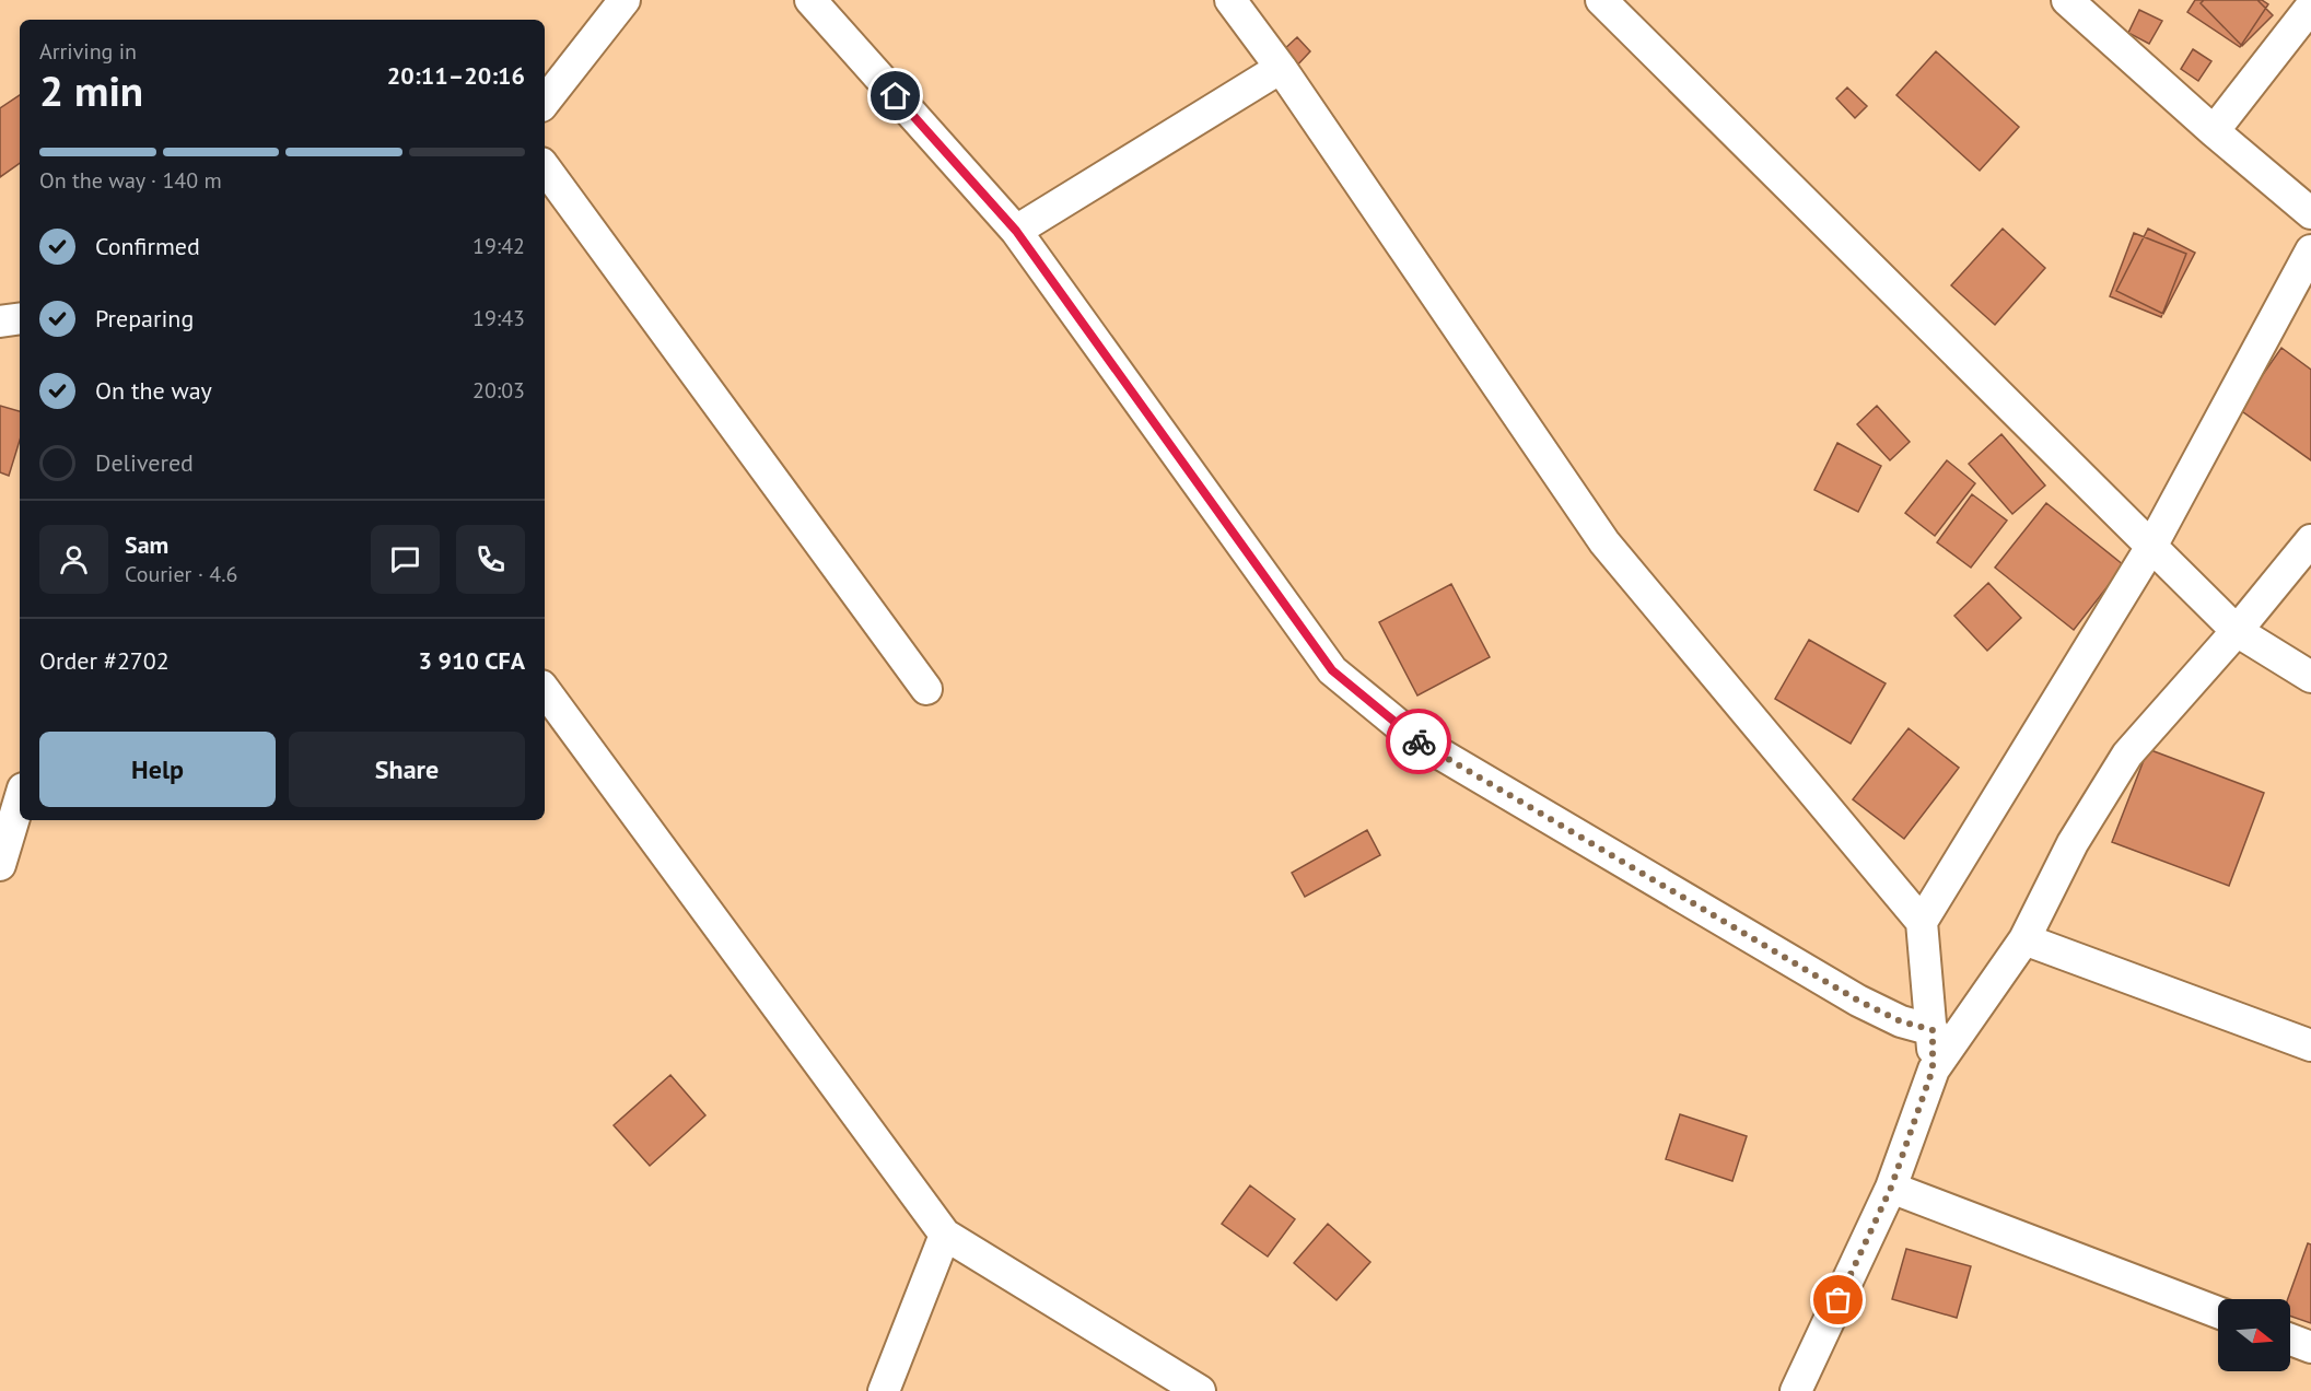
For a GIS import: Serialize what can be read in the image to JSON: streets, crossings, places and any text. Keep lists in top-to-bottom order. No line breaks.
{"north":"right","page":{"heading":["2 min","Arriving in","20:11–20:16"],"panel":["Sam","Courier · 4.6","Order #2702","3 910 CFA"],"bar":"On the way · 140 m","list":[["Confirmed","19:42"],["Preparing","19:43"],["On the way","20:03"],"Delivered"],"buttons":["Help","Share"]}}
